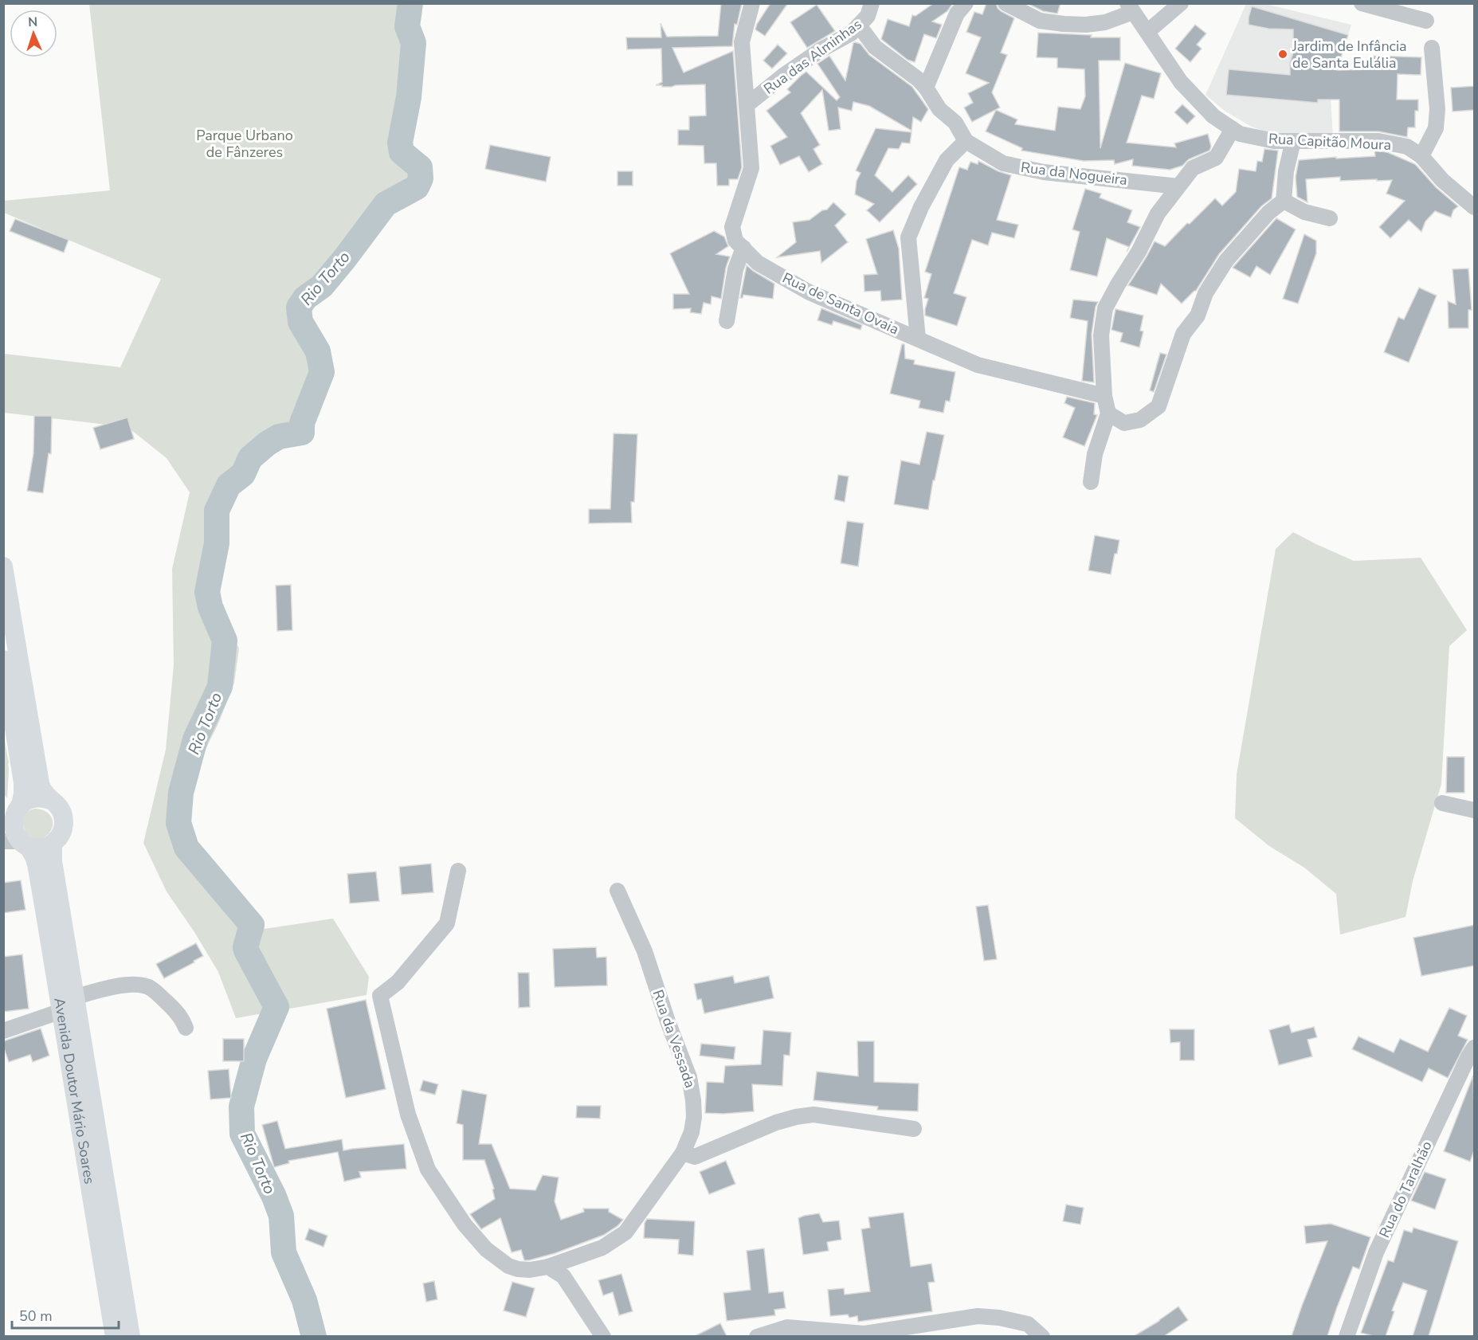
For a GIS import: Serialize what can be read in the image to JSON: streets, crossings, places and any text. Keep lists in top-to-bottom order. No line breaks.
{"streets":{"main road":["Avenida Doutor Mário Soares"],"street":["Rua das Alminhas","Rua Capitão Moura","Rua da Nogueira","Rua de Santa Ovaia","Rua da Vessada","Rua do Taralhão"]},"crossings":[["Rua das Alminhas","Rua da Nogueira"],["Rua das Alminhas","Rua de Santa Ovaia"]],"water":["Rio Torto"],"parks":["Parque Urbano de Fânzeres"],"places":["Jardim de Infância de Santa Eulália"],"scale_bar":"50 m","north":"top"}
